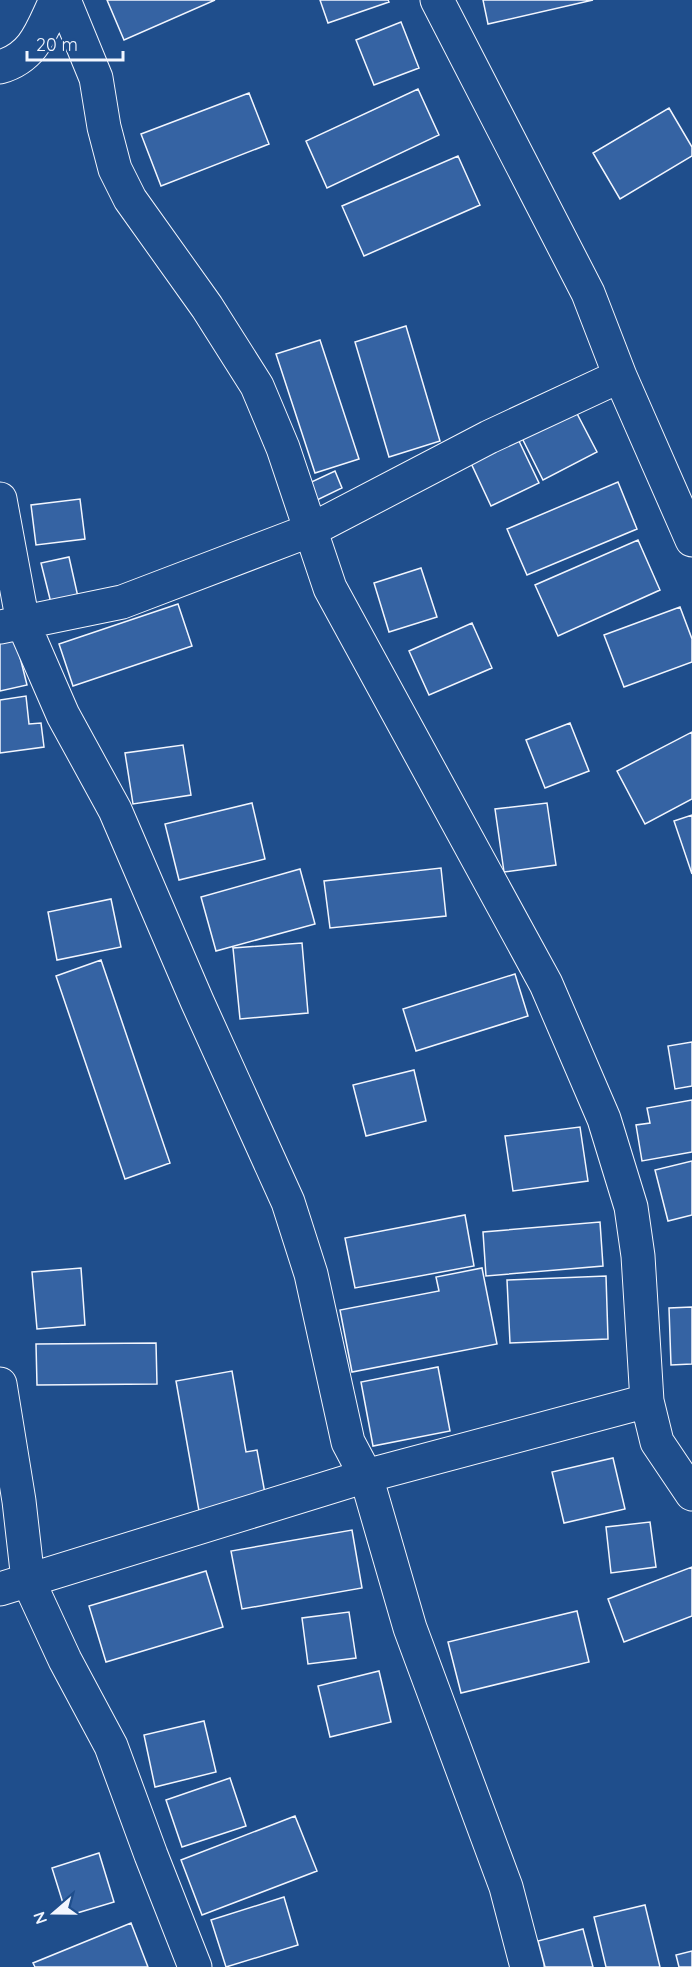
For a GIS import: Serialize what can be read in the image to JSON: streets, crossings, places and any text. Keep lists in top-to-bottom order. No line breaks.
{"scale_bar":"20 m","north":"left"}
